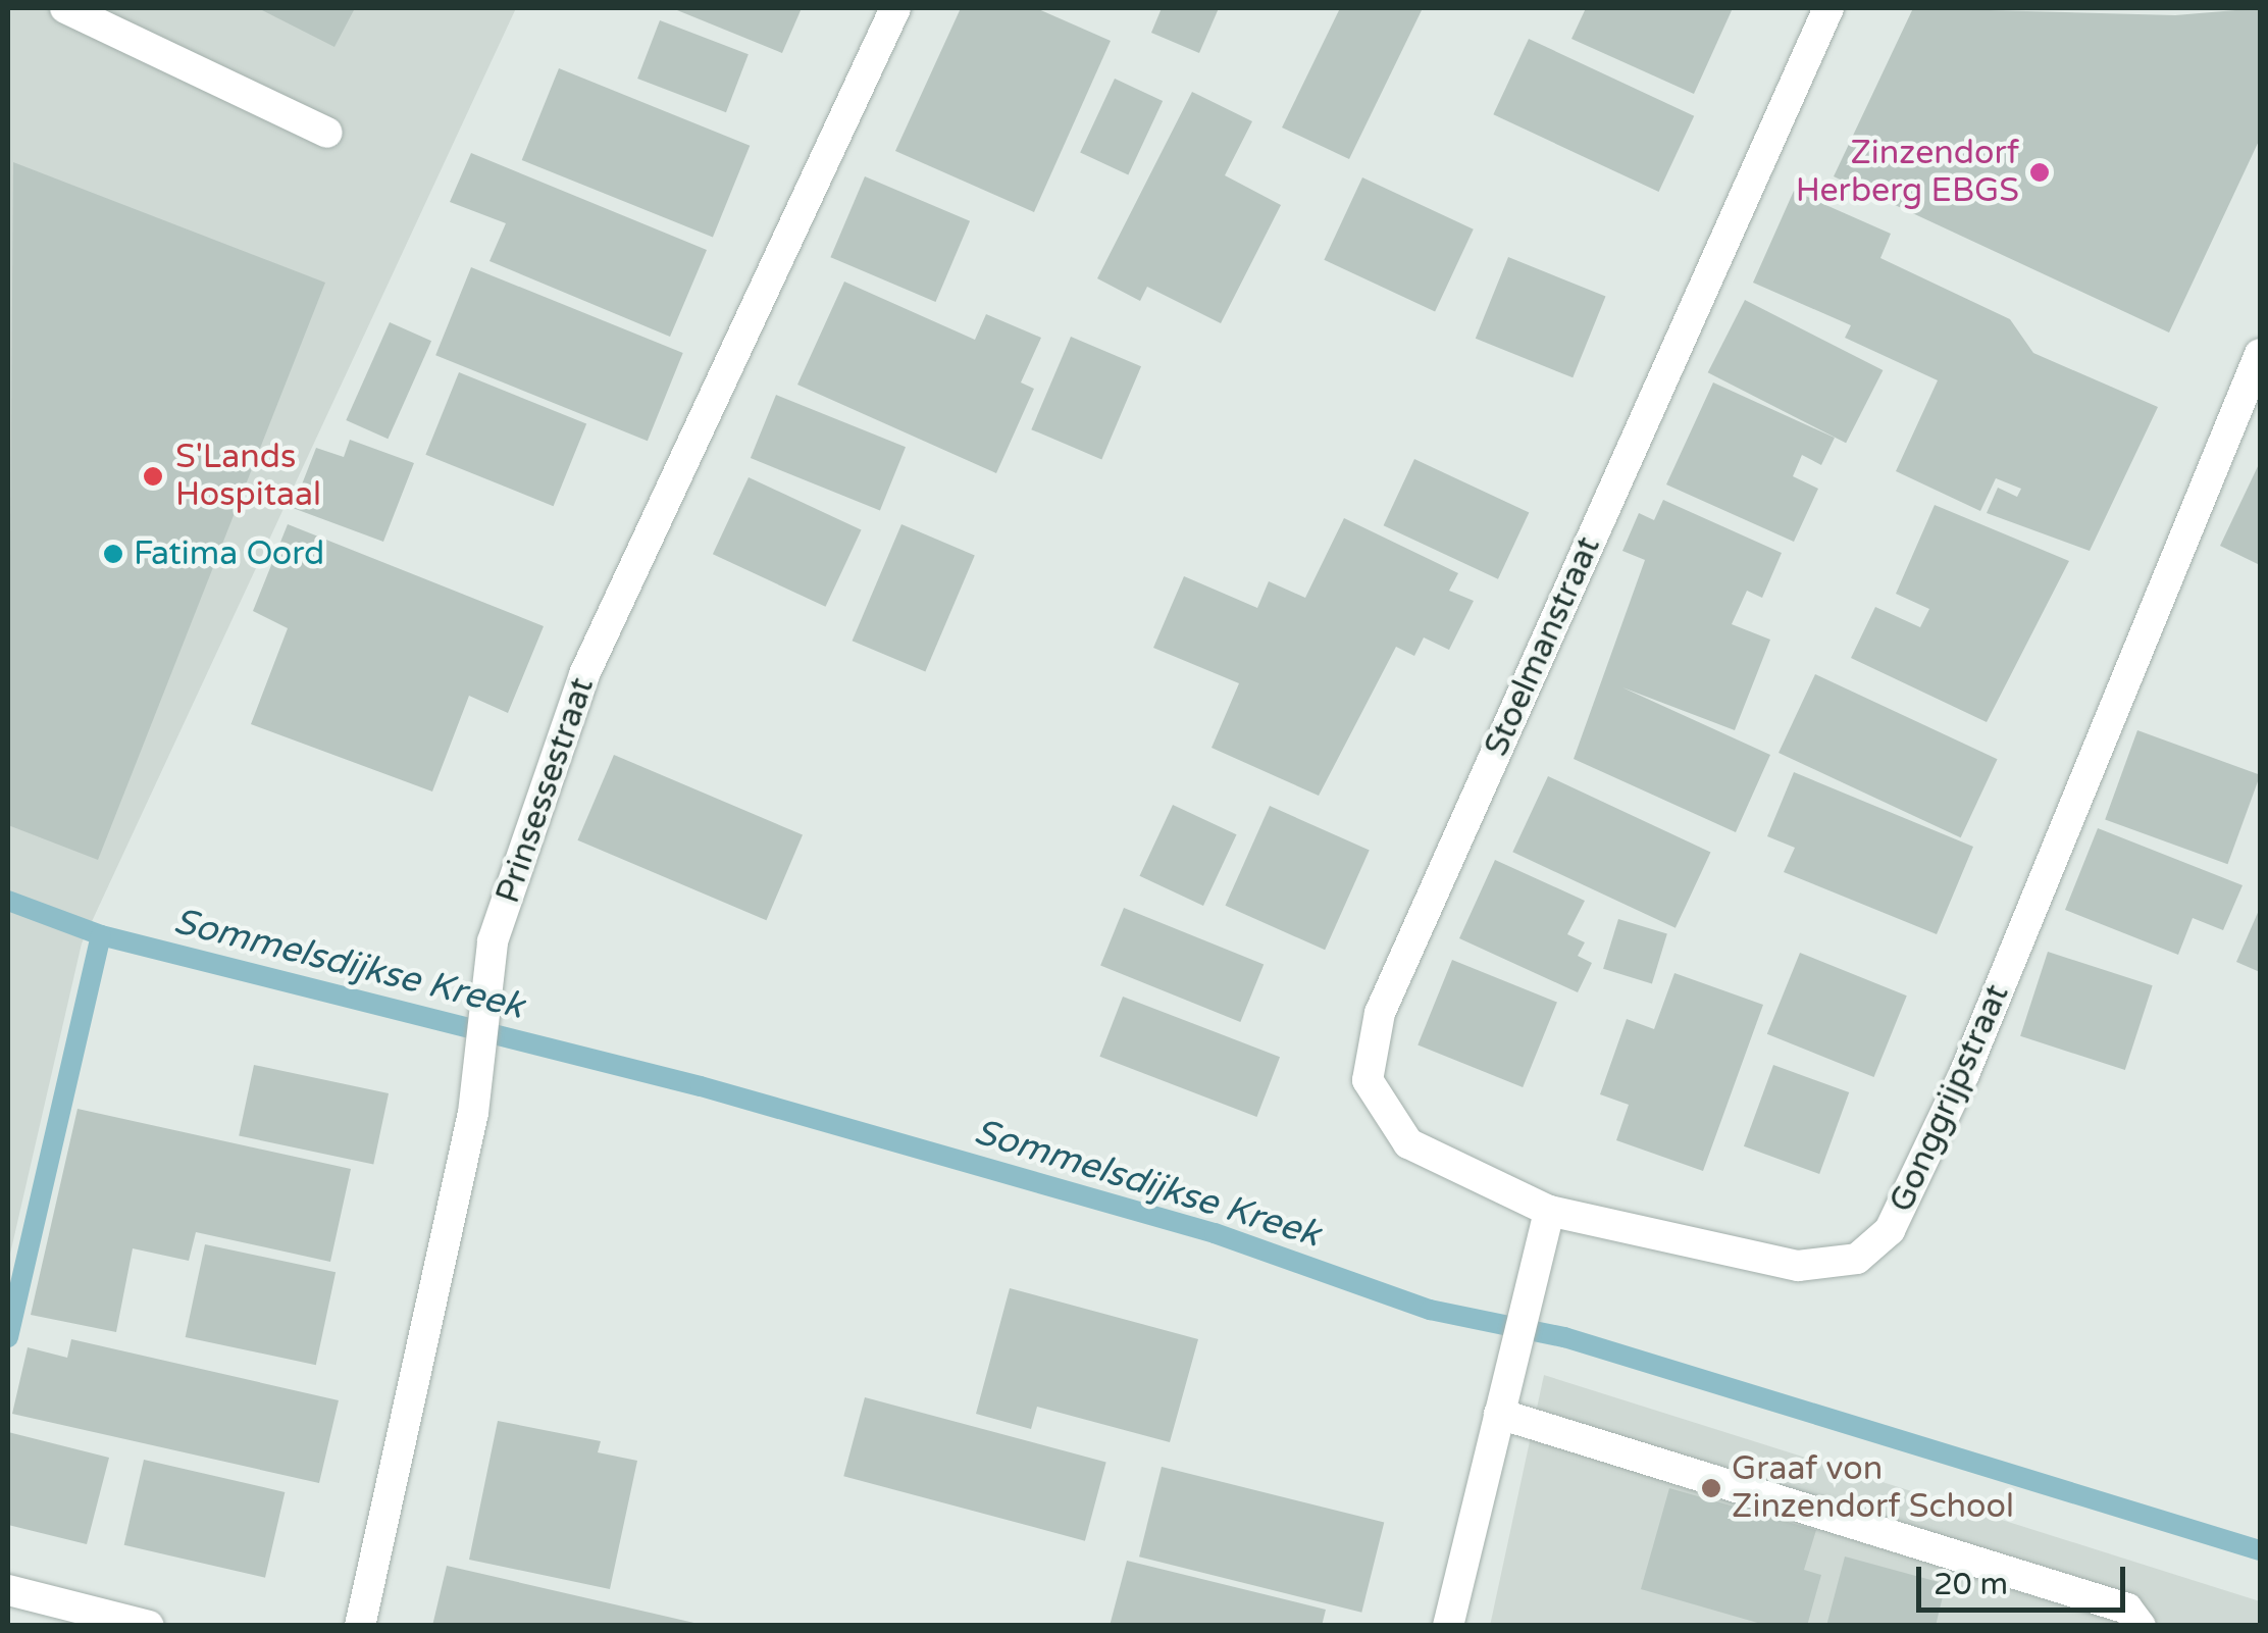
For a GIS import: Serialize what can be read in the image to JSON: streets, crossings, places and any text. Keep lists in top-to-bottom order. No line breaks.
{"streets":{"street":["Stoelmanstraat","Prinsessestraat","Gonggrijpstraat"]},"crossings":[["Stoelmanstraat","Gonggrijpstraat"]],"water":["Sommelsdijkse Kreek"],"places":["Zinzendorf Herberg EBGS","S'Lands Hospitaal","Fatima Oord","Graaf von Zinzendorf School"],"scale_bar":"20 m"}
